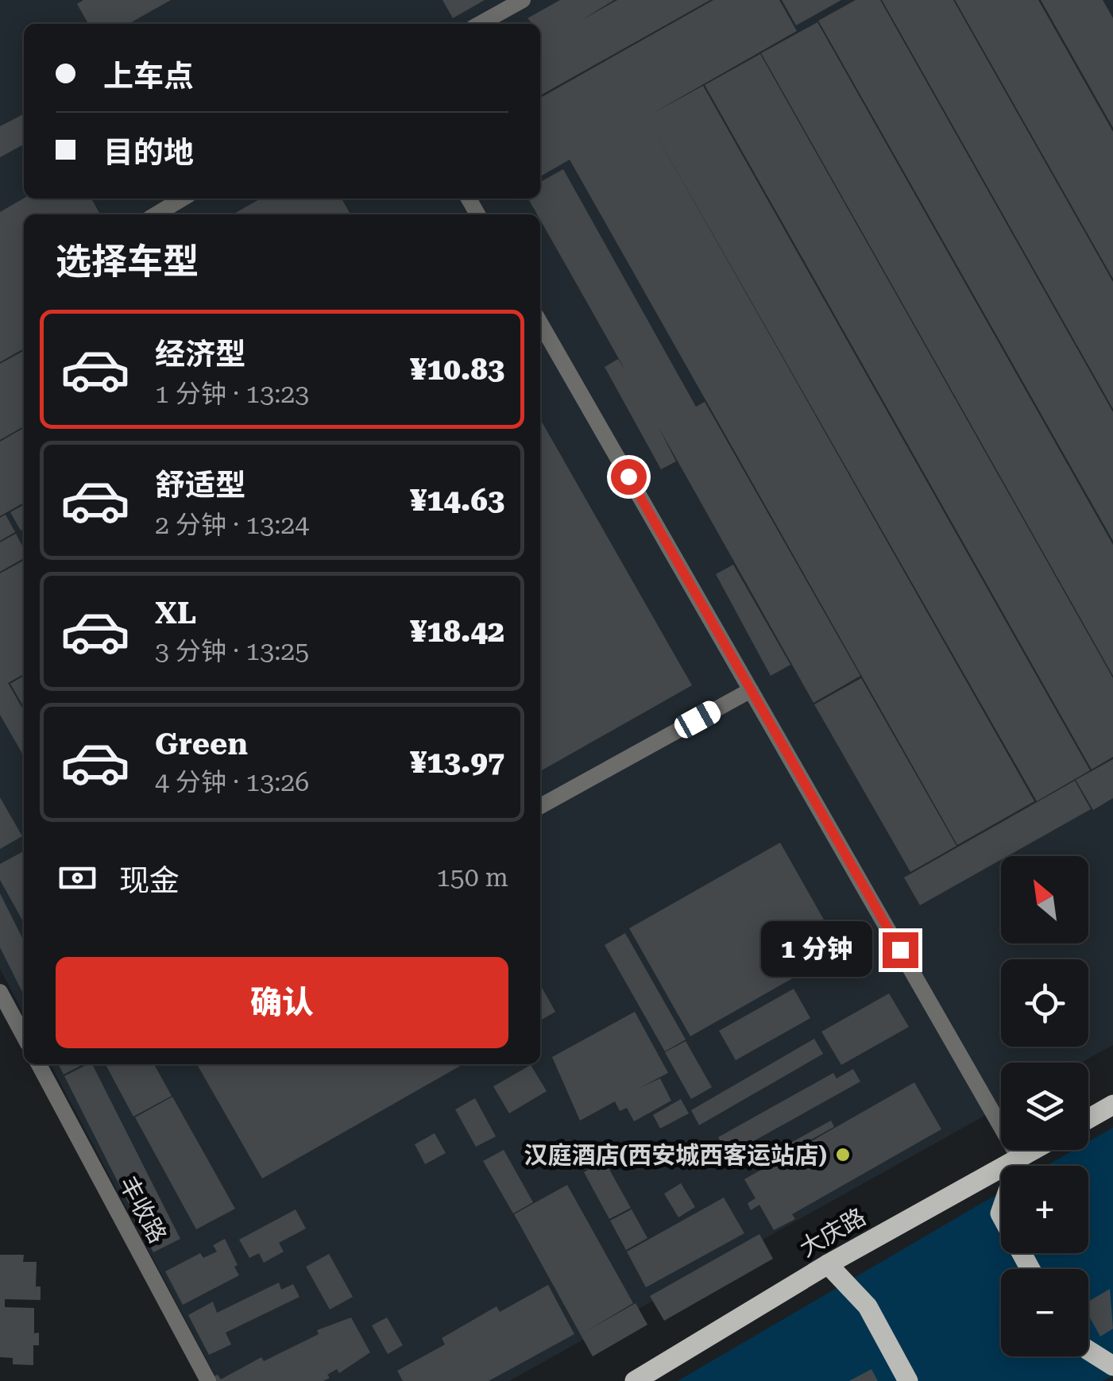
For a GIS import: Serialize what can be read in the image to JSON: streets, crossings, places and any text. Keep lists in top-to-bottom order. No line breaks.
{"streets":{"main road":["大庆路"],"street":["丰收路"]},"places":["汉庭酒店(西安城西客运站店)"],"north":"top left","page":{"banner":["上车点","目的地"],"heading":"选择车型","list":[{"name":"经济型","note":"1 分钟 · 13:23","value":"¥10.83"},{"name":"舒适型","note":"2 分钟 · 13:24","value":"¥14.63"},{"name":"XL","note":"3 分钟 · 13:25","value":"¥18.42"},{"name":"Green","note":"4 分钟 · 13:26","value":"¥13.97"}],"pay":["现金","150 m"],"map_buttons":["+","−"],"bubble":"1 分钟","buttons":"确认"}}
